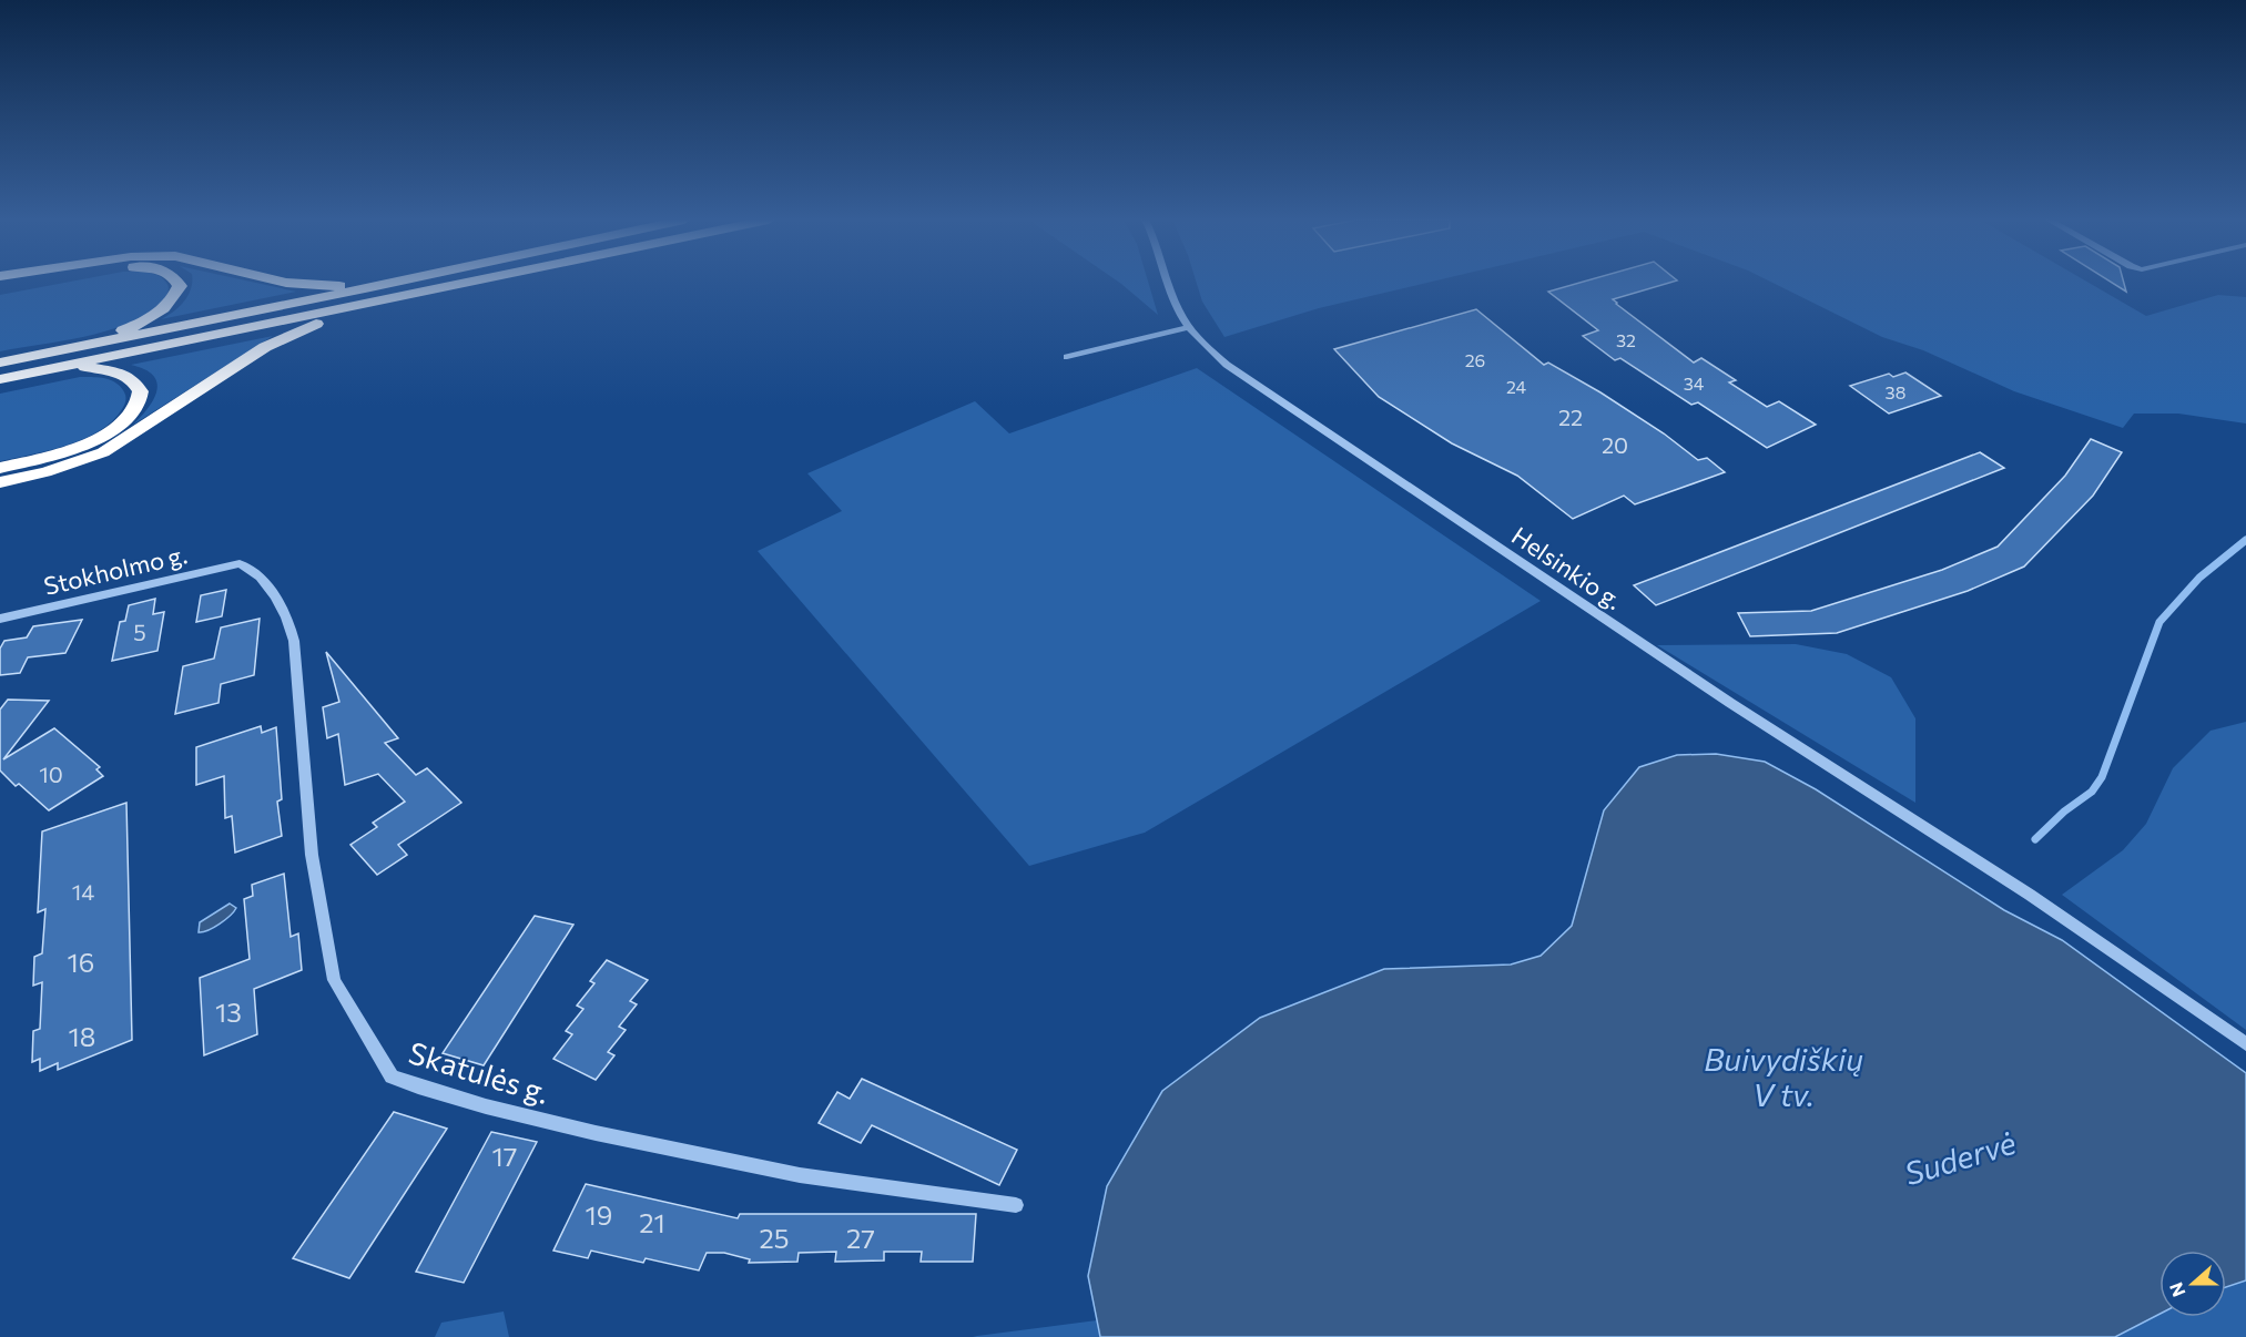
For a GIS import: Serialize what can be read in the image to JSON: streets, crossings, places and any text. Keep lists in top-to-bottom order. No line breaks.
{"streets":{"street":["Helsinkio g.","Stokholmo g.","Skatulės g."]},"crossings":[["Stokholmo g.","Skatulės g."]],"water":["Buivydiškių V tv.","Sudervė"],"house_numbers":["32","26","34","24","38","22","20","5","10","14","16","13","18","17","19","21","25","27"],"north":"left"}
